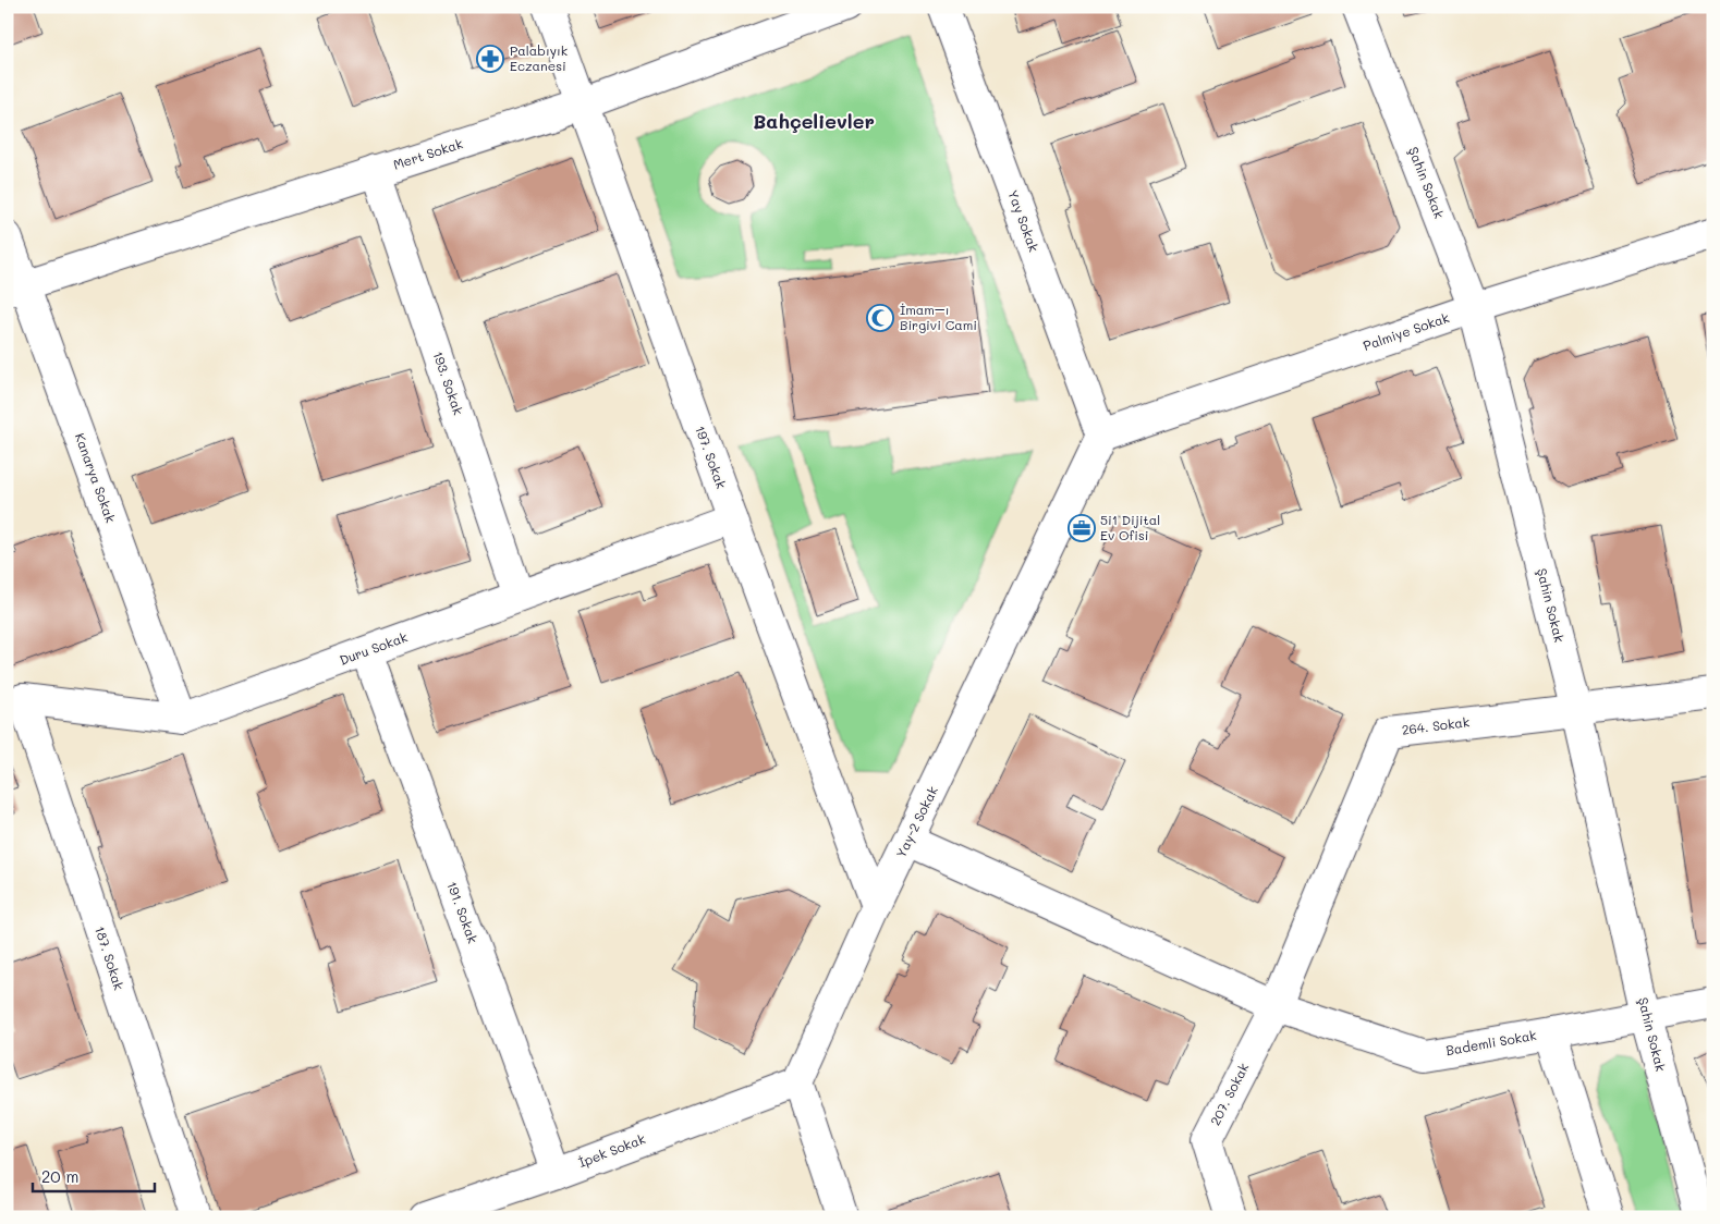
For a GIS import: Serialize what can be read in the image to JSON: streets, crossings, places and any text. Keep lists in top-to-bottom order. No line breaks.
{"streets":{"street":["Mert Sokak","Şahin Sokak","Yay Sokak","Palmiye Sokak","193. Sokak","197. Sokak","Kanarya Sokak","Duru Sokak","264. Sokak","Yay-2 Sokak","191. Sokak","187. Sokak","Bademli Sokak","207. Sokak","İpek Sokak"]},"crossings":[["Mert Sokak","193. Sokak"],["Mert Sokak","197. Sokak"],["Mert Sokak","Kanarya Sokak"],["Şahin Sokak","Palmiye Sokak"],["Şahin Sokak","264. Sokak"],["Şahin Sokak","Bademli Sokak"],["Yay Sokak","Palmiye Sokak"],["Yay Sokak","Yay-2 Sokak"],["Palmiye Sokak","Yay-2 Sokak"],["193. Sokak","Duru Sokak"],["197. Sokak","Duru Sokak"],["197. Sokak","Yay-2 Sokak"],["Kanarya Sokak","Duru Sokak"],["Duru Sokak","191. Sokak"],["Duru Sokak","187. Sokak"],["264. Sokak","Bademli Sokak"],["264. Sokak","207. Sokak"],["Yay-2 Sokak","Bademli Sokak"],["Yay-2 Sokak","İpek Sokak"],["191. Sokak","İpek Sokak"],["Bademli Sokak","207. Sokak"]],"districts":["Bahçelievler"],"places":{"pharmacy":["Palabıyık Eczanesi"],"mosque":["İmam–ı Birgivi Cami"],"office":["5i1 Dijital Ev Ofisi"]},"scale_bar":"20 m"}
